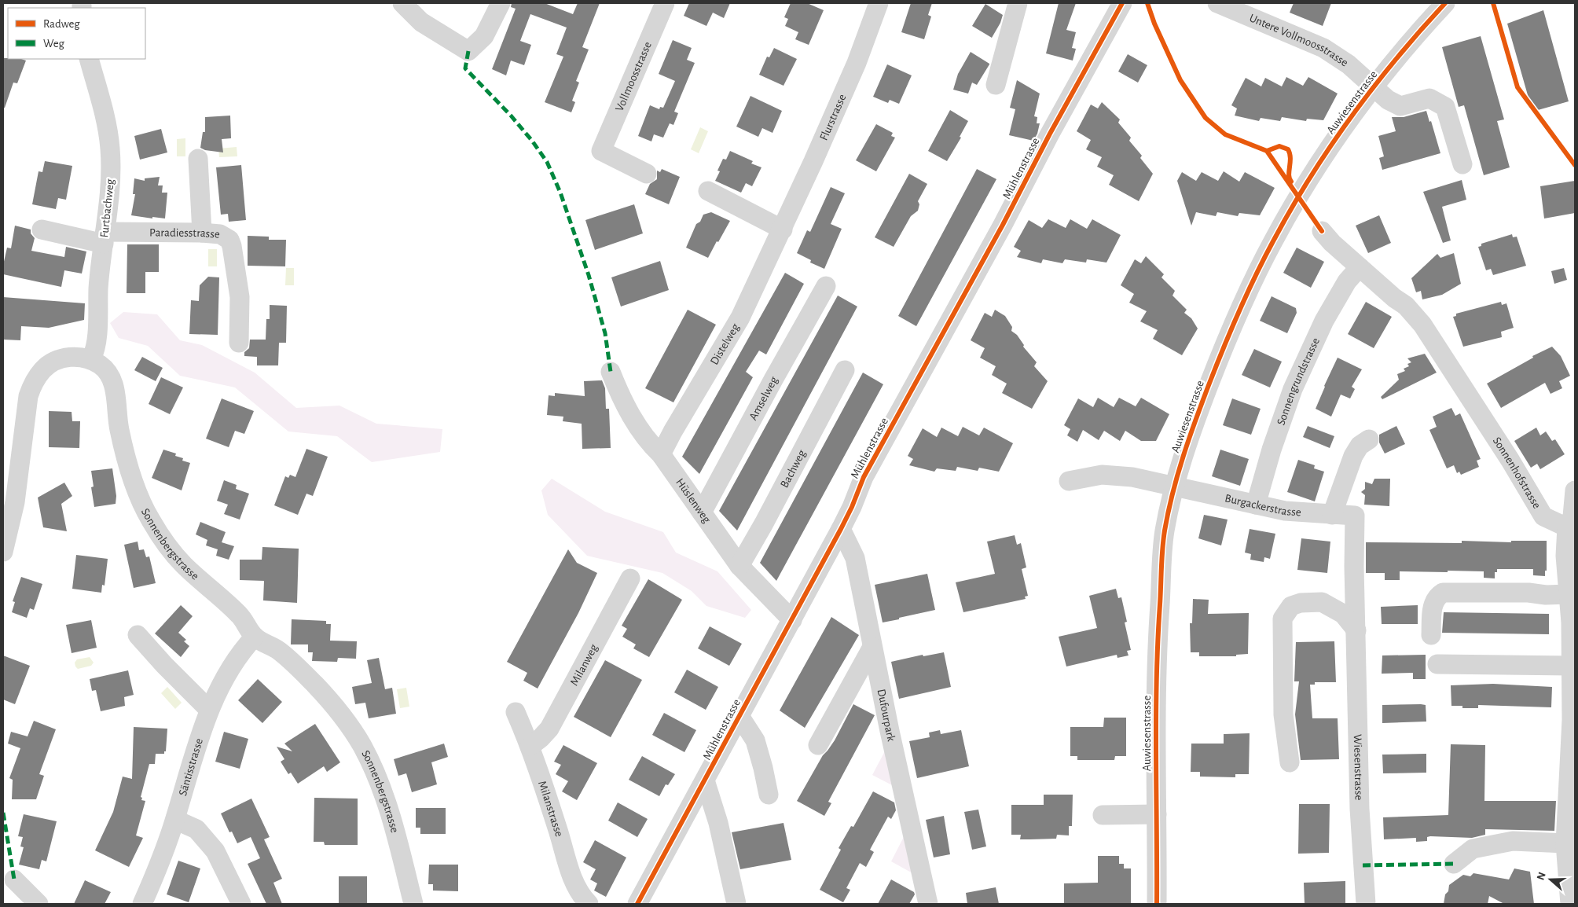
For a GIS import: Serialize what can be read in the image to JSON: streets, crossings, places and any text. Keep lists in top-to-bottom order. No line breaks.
{"streets":{"street":["Untere Vollmoosstrasse","Vollmoosstrasse","Auwiesenstrasse","Flurstrasse","Mühlenstrasse","Furtbachweg","Paradiesstrasse","Distelweg","Sonnengrundstrasse","Amselweg","Bachweg","Sonnenhofstrasse","Hüslenweg","Burgackerstrasse","Sonnenbergstrasse","Milanweg","Dufourpark","Säntisstrasse","Wiesenstrasse","Milanstrasse"]},"crossings":[["Untere Vollmoosstrasse","Auwiesenstrasse"],["Auwiesenstrasse","Burgackerstrasse"],["Flurstrasse","Distelweg"],["Mühlenstrasse","Hüslenweg"],["Mühlenstrasse","Dufourpark"],["Furtbachweg","Paradiesstrasse"],["Furtbachweg","Sonnenbergstrasse"],["Distelweg","Hüslenweg"],["Sonnengrundstrasse","Sonnenhofstrasse"],["Sonnengrundstrasse","Burgackerstrasse"],["Amselweg","Hüslenweg"],["Bachweg","Hüslenweg"],["Burgackerstrasse","Wiesenstrasse"],["Sonnenbergstrasse","Säntisstrasse"],["Milanweg","Milanstrasse"]],"legend":["Radweg","Weg"],"north":"left"}
